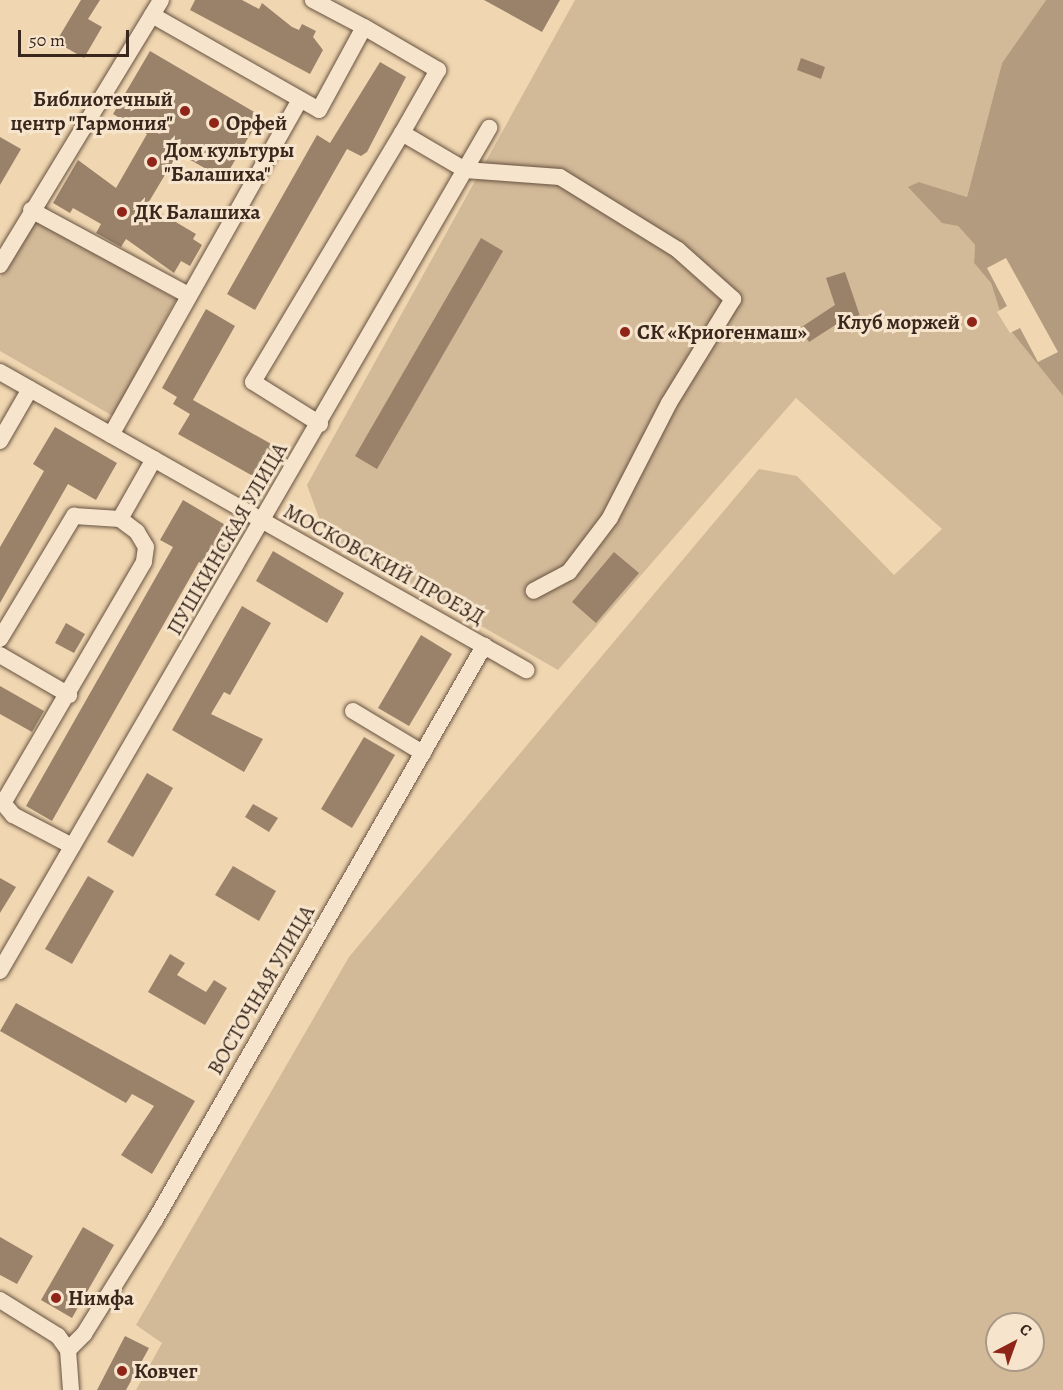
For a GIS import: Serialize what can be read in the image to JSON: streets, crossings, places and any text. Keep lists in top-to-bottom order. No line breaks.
{"streets":{"street":["ПУШКИНСКАЯ УЛИЦА","МОСКОВСКИЙ ПРОЕЗД","ВОСТОЧНАЯ УЛИЦА"]},"crossings":[["ПУШКИНСКАЯ УЛИЦА","МОСКОВСКИЙ ПРОЕЗД"],["МОСКОВСКИЙ ПРОЕЗД","ВОСТОЧНАЯ УЛИЦА"]],"places":["Библиотечный центр \"Гармония\"","Орфей","Дом культуры \"Балашиха\"","ДК Балашиха","Клуб моржей","СК «Криогенмаш»","Нимфа","Ковчег"],"scale_bar":"50 m","north":"top right"}
